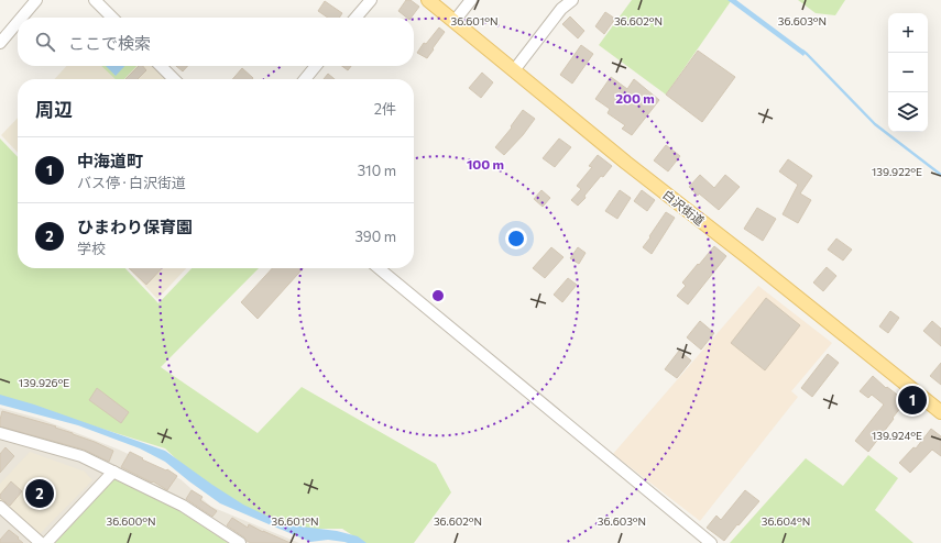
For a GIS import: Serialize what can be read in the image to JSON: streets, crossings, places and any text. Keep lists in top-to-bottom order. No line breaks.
{"streets":{"main road":["白沢街道"]},"page":{"map_buttons":["+","−"],"search":"ここで検索","heading":["周辺","2件"],"list":[{"mark":"1","name":"中海道町","note":"バス停 · 白沢街道","value":"310 m"},{"mark":"2","name":"ひまわり保育園","note":"学校","value":"390 m"}],"pins":["1","2"]},"coordinates":["36.601°N","36.602°N","36.603°N","139.922°E","139.926°E","139.924°E","36.600°N","36.604°N"],"rings":["200 m","100 m"]}
